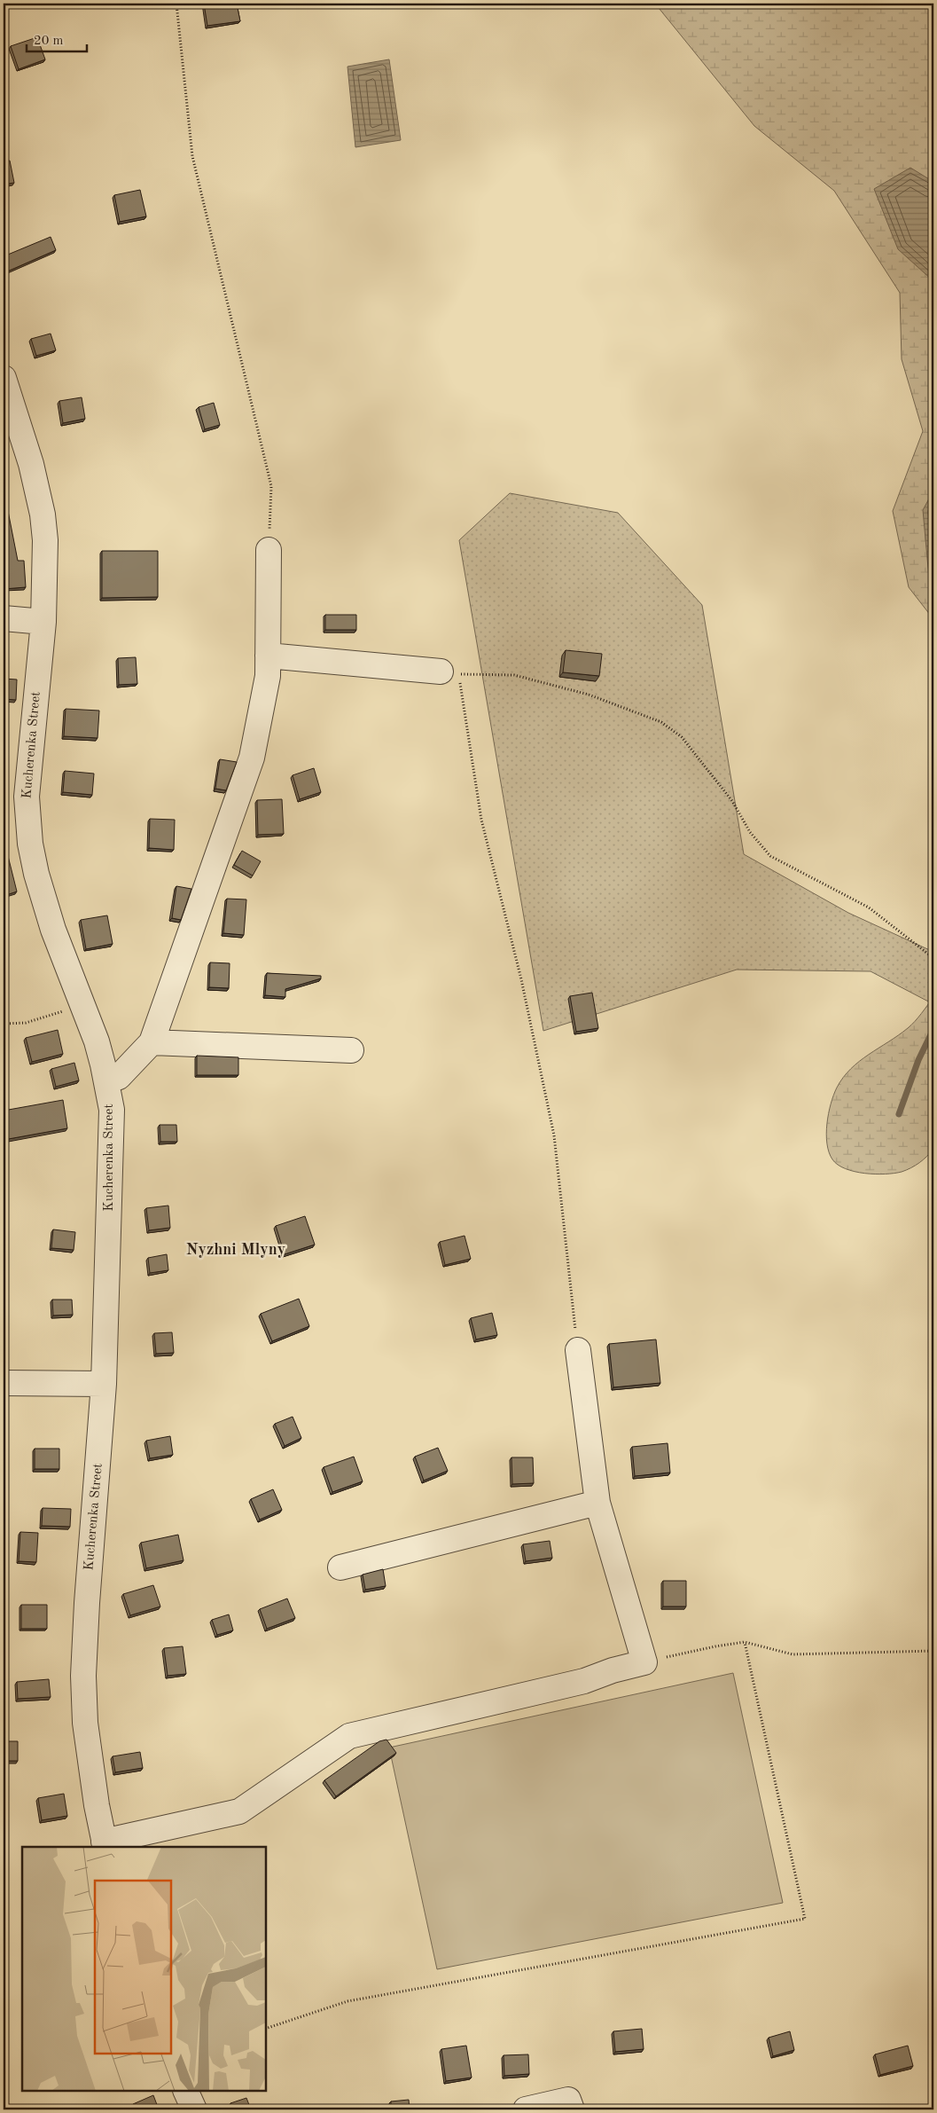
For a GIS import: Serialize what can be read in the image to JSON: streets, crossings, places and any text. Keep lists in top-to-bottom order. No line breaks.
{"streets":{"street":["Kucherenka Street"]},"districts":["Nyzhni Mlyny"],"scale_bar":"20 m"}
